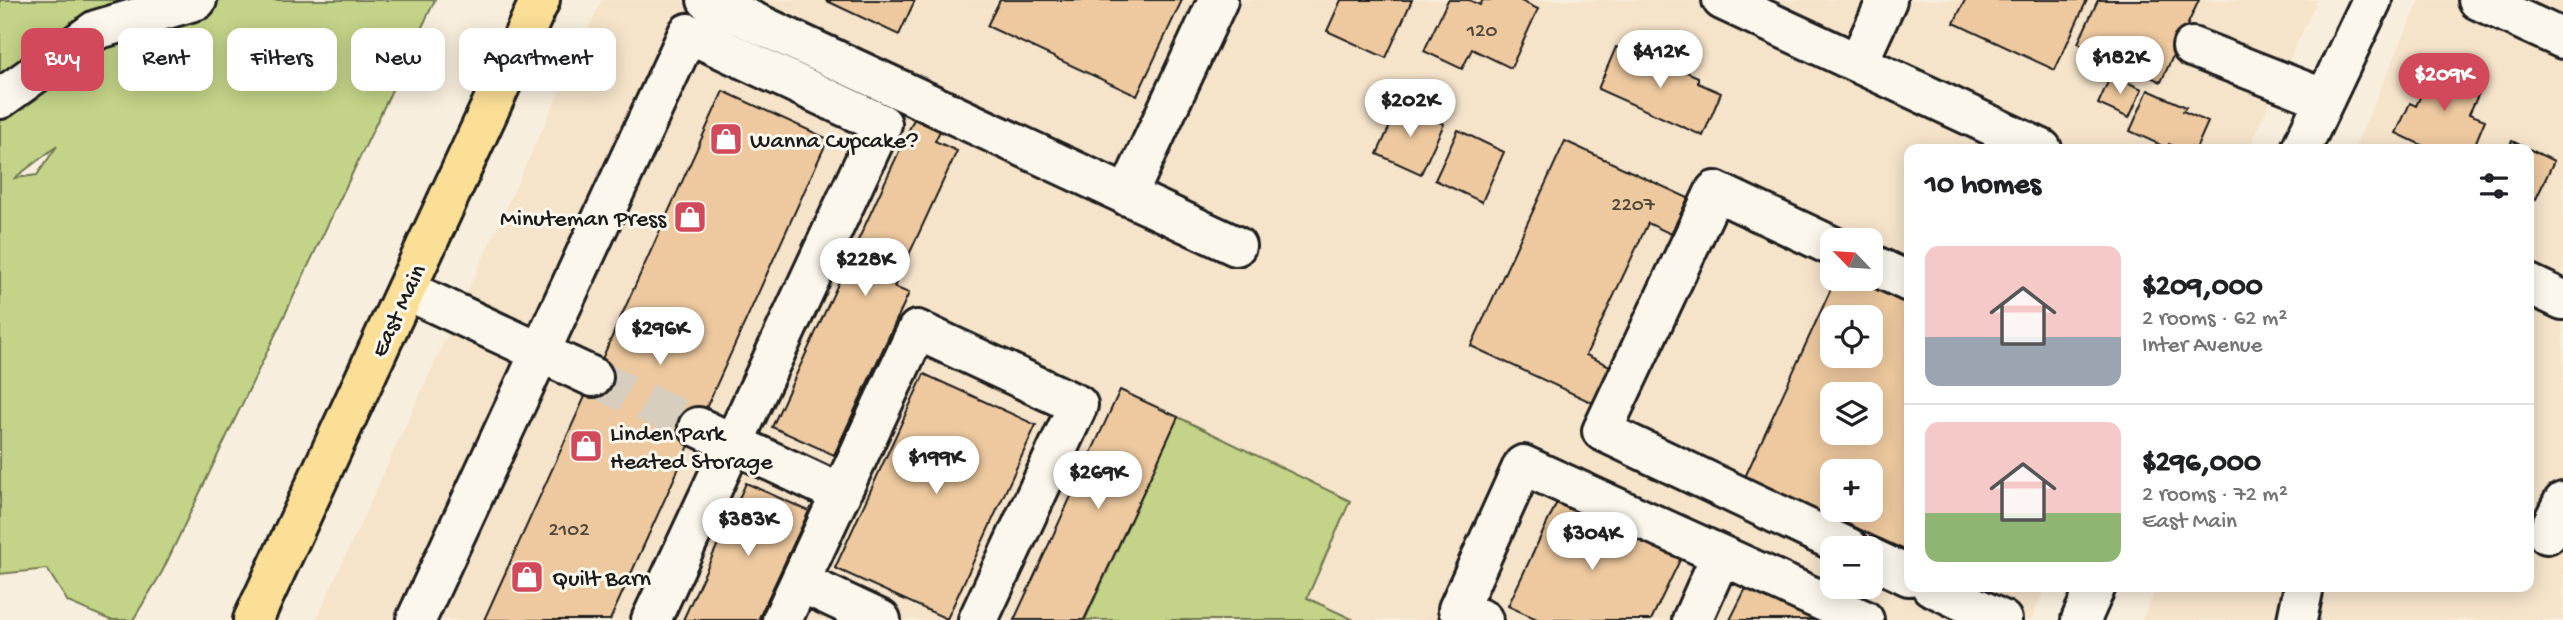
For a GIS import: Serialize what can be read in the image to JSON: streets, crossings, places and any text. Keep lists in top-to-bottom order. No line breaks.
{"streets":{"main road":["East Main"]},"places":{"shop":["Wanna Cupcake?","Minuteman Press","Linden Park Heated Storage","Quilt Barn"]},"house_numbers":["120","2207","2102"],"north":"top left","page":{"chip":["Buy","Rent","Filters","New","Apartment"],"price":["$412K","$182K","$209K","$202K","$228K","$296K","$199K","$269K","$383K","$304K"],"heading":"10 homes","map_buttons":["+","−"],"list":[{"name":"$209,000","note":"2 rooms · 62 m² · Inter Avenue"},{"name":"$296,000","note":"2 rooms · 72 m² · East Main"}]}}
